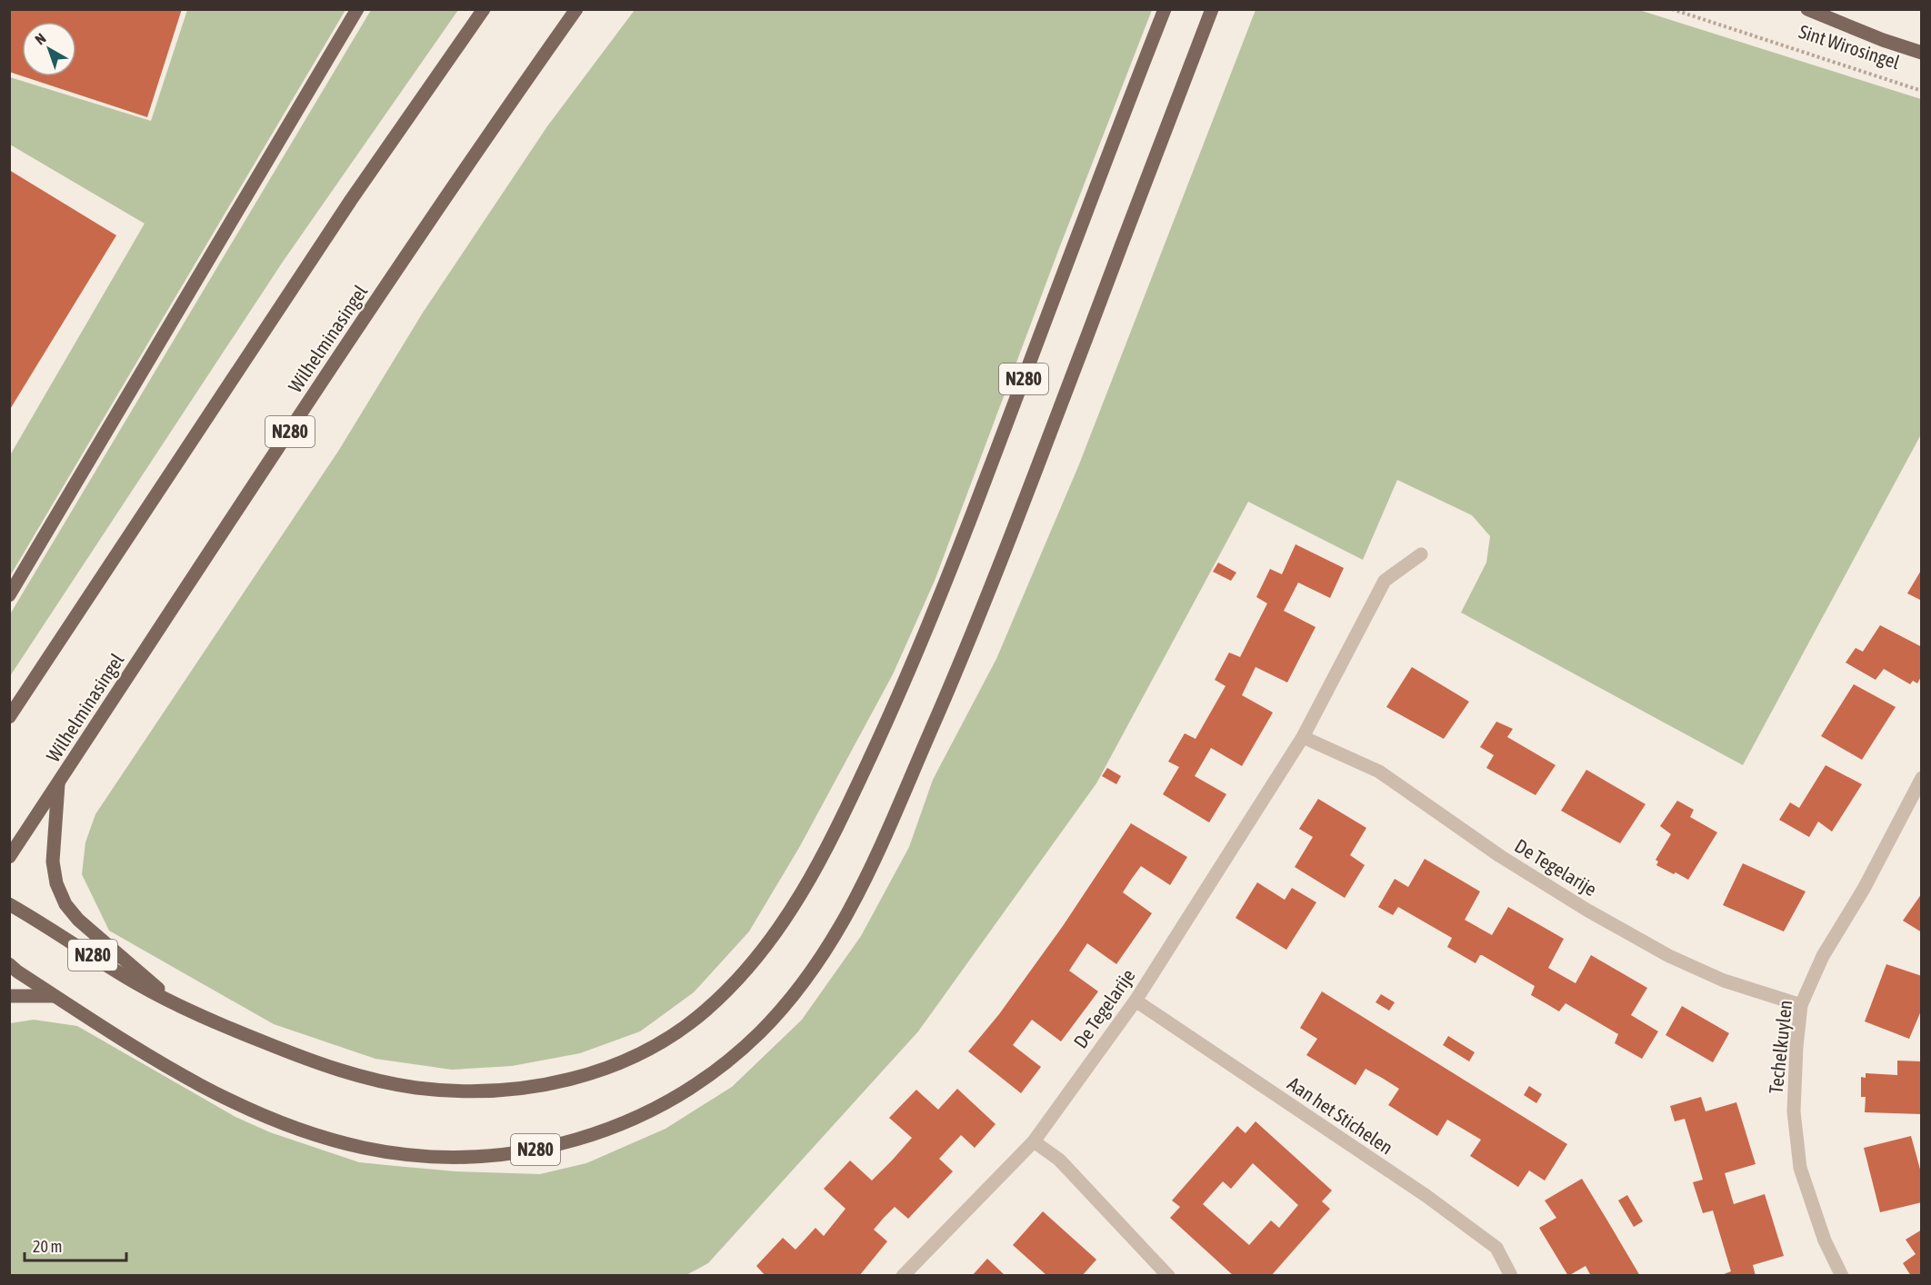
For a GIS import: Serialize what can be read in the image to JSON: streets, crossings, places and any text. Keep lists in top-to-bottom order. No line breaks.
{"streets":{"main road":["Sint Wirosingel","Wilhelminasingel","N280"],"street":["De Tegelarije","Techelkuylen","Aan het Stichelen"]},"crossings":[["Wilhelminasingel","N280"],["De Tegelarije","Techelkuylen"],["De Tegelarije","Aan het Stichelen"]],"scale_bar":"20 m","north":"top left"}
